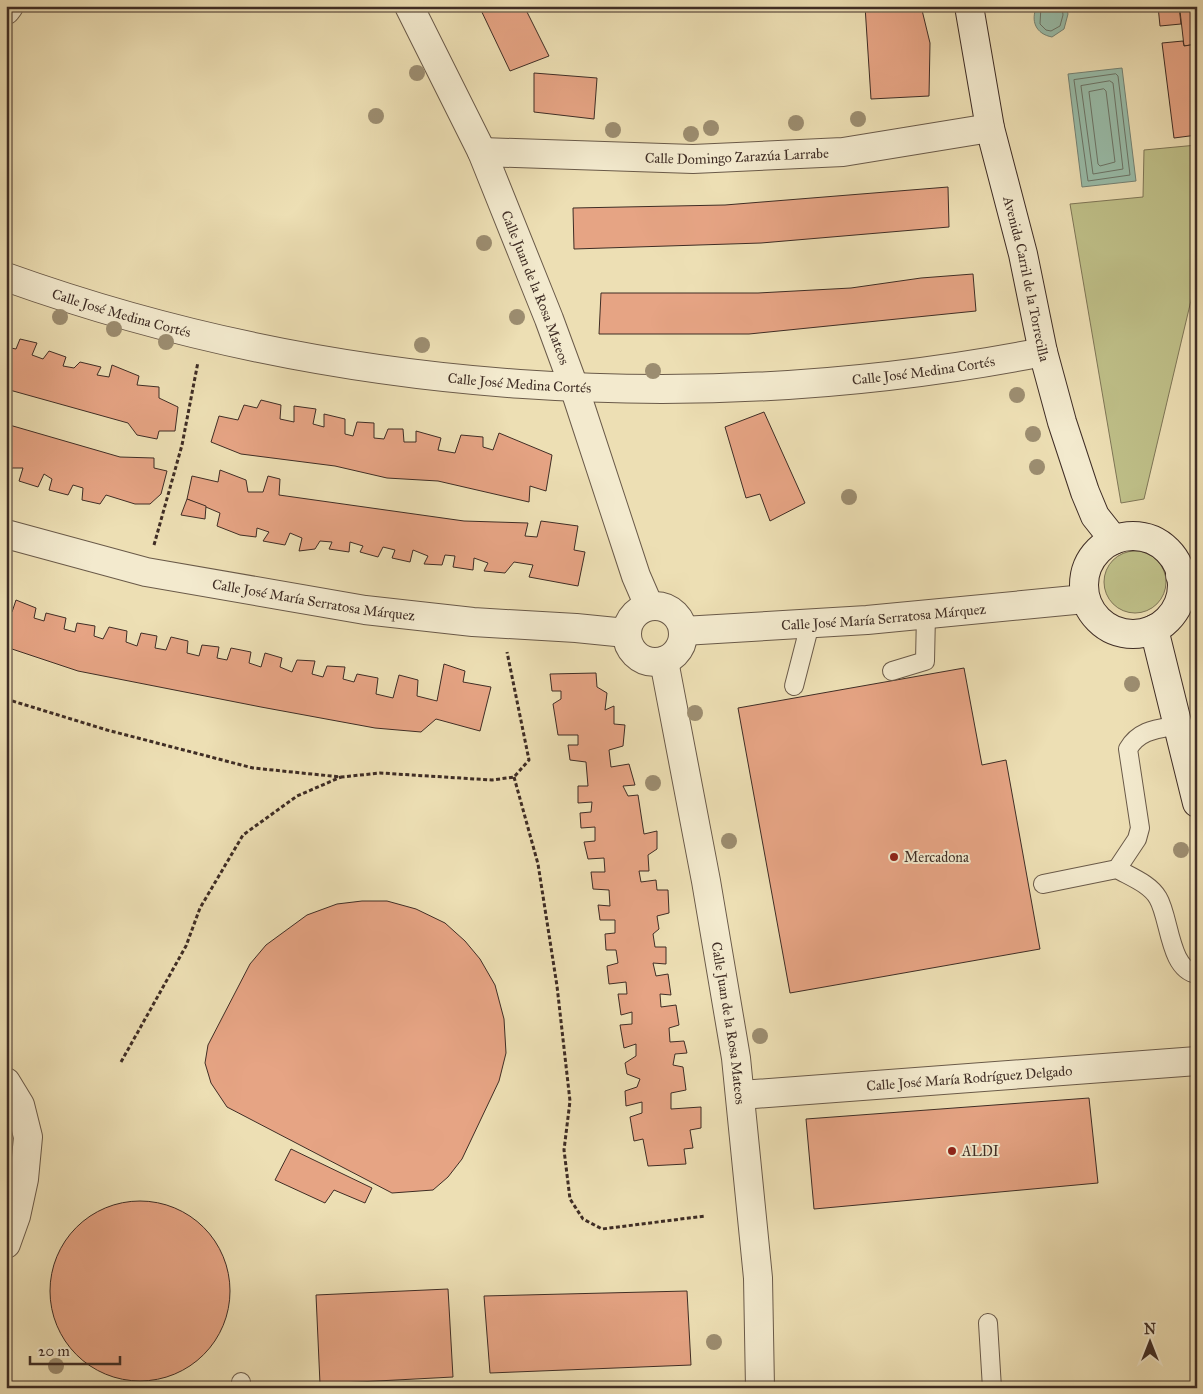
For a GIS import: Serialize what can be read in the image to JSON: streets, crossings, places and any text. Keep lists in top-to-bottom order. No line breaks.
{"streets":{"street":["Calle Domingo Zarazúa Larrabe","Avenida Carril de la Torrecilla","Calle Juan de la Rosa Mateos","Calle José Medina Cortés","Calle José María Serratosa Márquez","Calle José María Rodríguez Delgado"]},"crossings":[["Calle Domingo Zarazúa Larrabe","Avenida Carril de la Torrecilla"],["Calle Domingo Zarazúa Larrabe","Calle Juan de la Rosa Mateos"],["Avenida Carril de la Torrecilla","Calle José Medina Cortés"],["Avenida Carril de la Torrecilla","Calle José María Serratosa Márquez"],["Calle Juan de la Rosa Mateos","Calle José Medina Cortés"],["Calle Juan de la Rosa Mateos","Calle José María Serratosa Márquez"],["Calle Juan de la Rosa Mateos","Calle José María Rodríguez Delgado"]],"places":["Mercadona","ALDI"],"scale_bar":"20 m","north":"top"}
